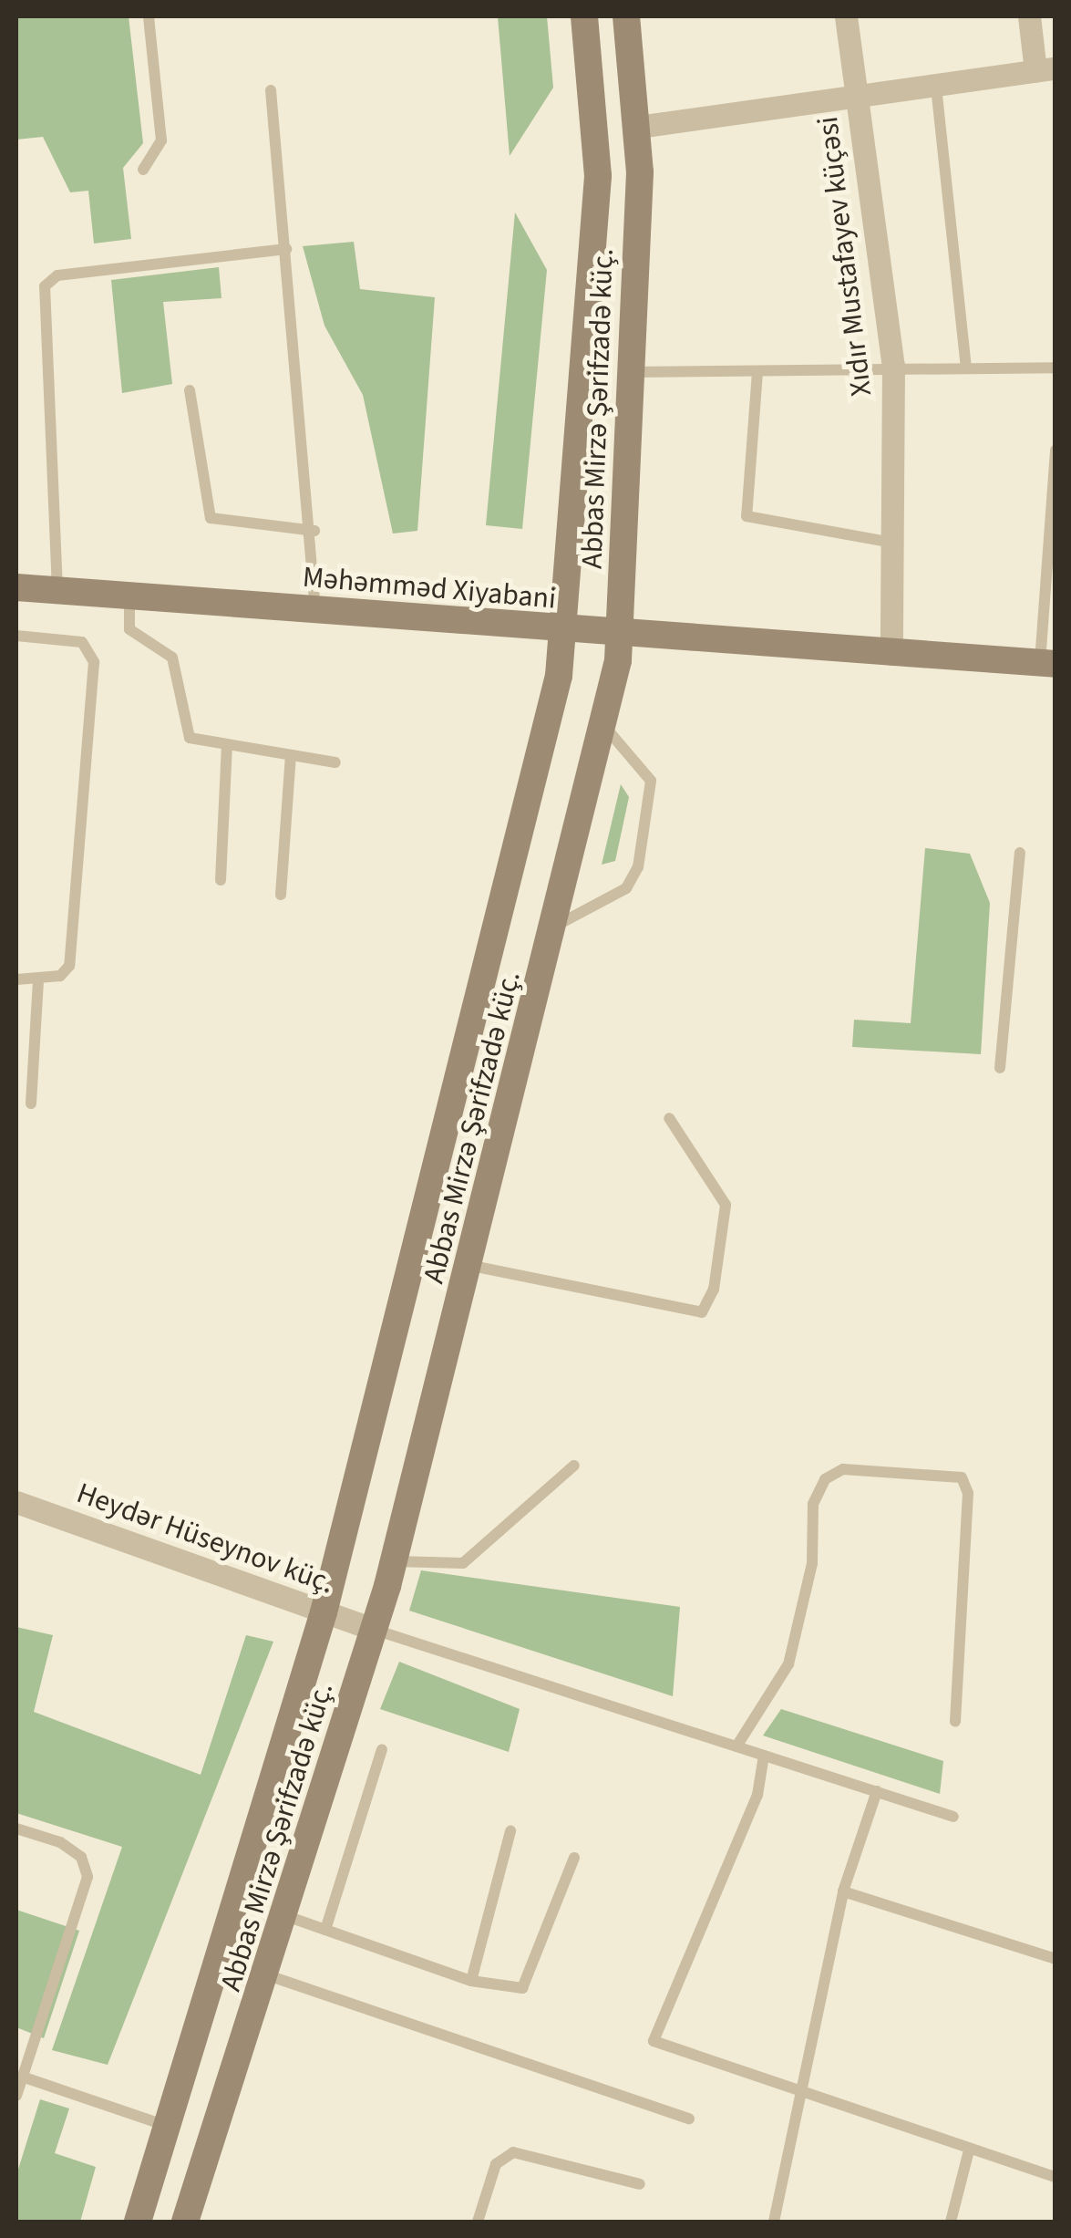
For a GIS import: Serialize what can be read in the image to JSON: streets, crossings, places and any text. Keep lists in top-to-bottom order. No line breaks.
{"streets":{"main road":["Abbas Mirzə Şərifzadə küç.","Məhəmməd Xiyabani"],"street":["Xıdır Mustafayev küçəsi","Heydər Hüseynov küç."]},"crossings":[["Xıdır Mustafayev küçəsi","Məhəmməd Xiyabani"],["Abbas Mirzə Şərifzadə küç.","Məhəmməd Xiyabani"],["Abbas Mirzə Şərifzadə küç.","Heydər Hüseynov küç."]]}
